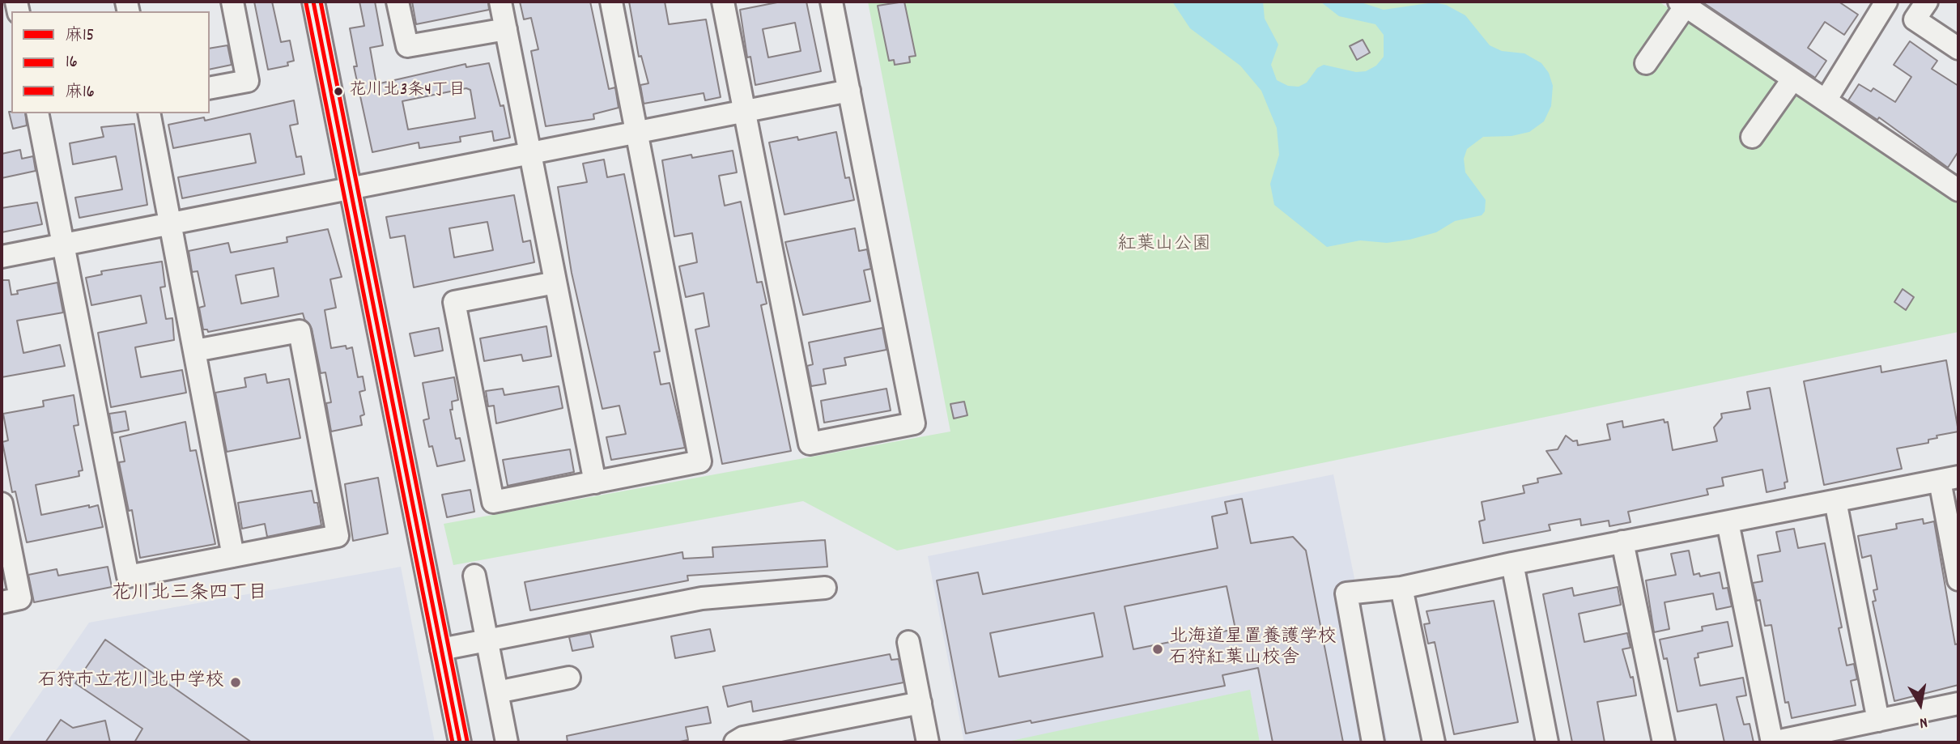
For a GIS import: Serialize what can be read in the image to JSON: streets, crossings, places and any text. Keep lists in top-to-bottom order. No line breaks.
{"districts":["花川北三条四丁目"],"parks":["紅葉山公園"],"places":["花川北3条4丁目","北海道星置養護学校 石狩紅葉山校舎","石狩市立花川北中学校"],"lines":["transit line 麻15","transit line 麻16","transit line 16"],"legend":["麻15","16","麻16"],"north":"bottom"}
